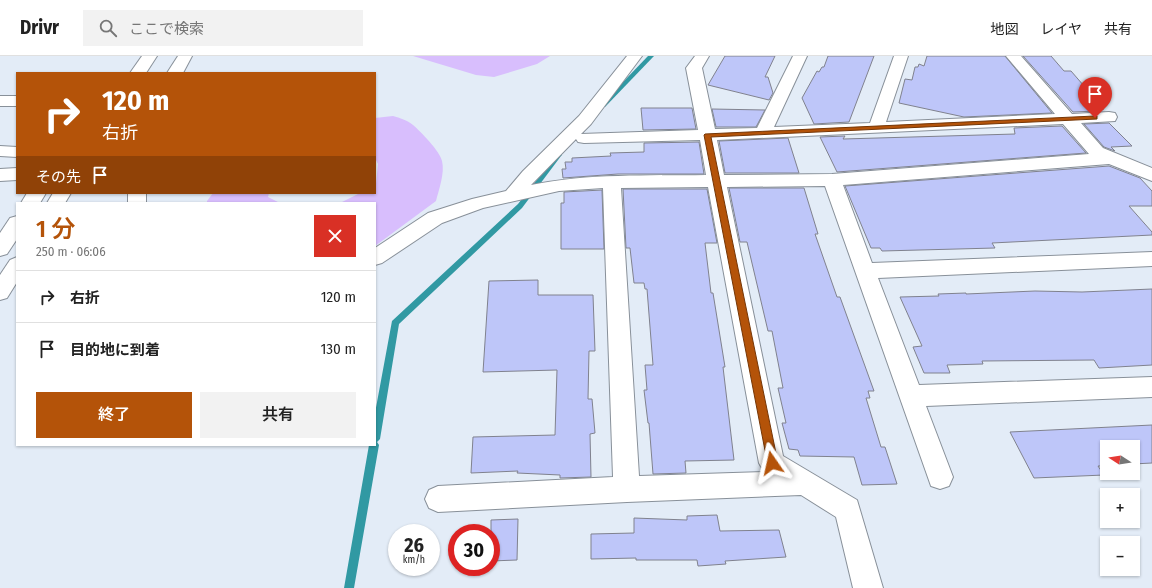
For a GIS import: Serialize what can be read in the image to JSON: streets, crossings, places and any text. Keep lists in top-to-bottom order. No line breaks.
{"north":"left","page":{"header":"Drivr","search":"ここで検索","nav":["地図","レイヤ","共有"],"turn":["120 m","右折"],"then":"その先","heading":["1 分","250 m · 06:06"],"list":[{"name":"右折","value":"120 m"},{"name":"目的地に到着","value":"130 m"}],"buttons":["終了","共有"],"map_buttons":["+","−"],"speed":"26 km/h","limit":"30"}}
